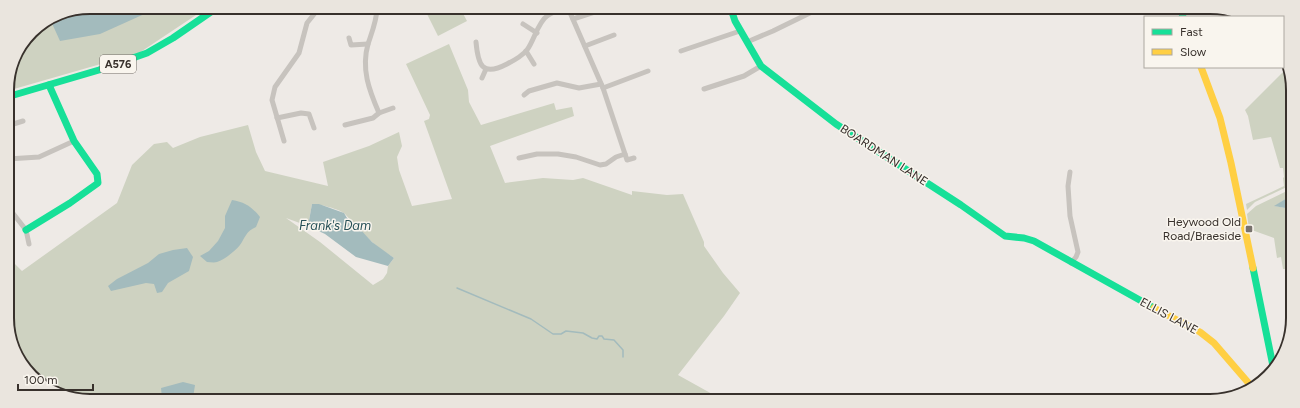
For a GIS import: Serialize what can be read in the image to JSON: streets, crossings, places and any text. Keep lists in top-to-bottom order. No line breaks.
{"streets":{"street":["A576","BOARDMAN LANE","ELLIS LANE"]},"crossings":[["BOARDMAN LANE","ELLIS LANE"]],"water":["Frank's Dam"],"places":{"transit":["Heywood Old Road/Braeside"]},"legend":["Fast","Slow"],"scale_bar":"100 m"}
